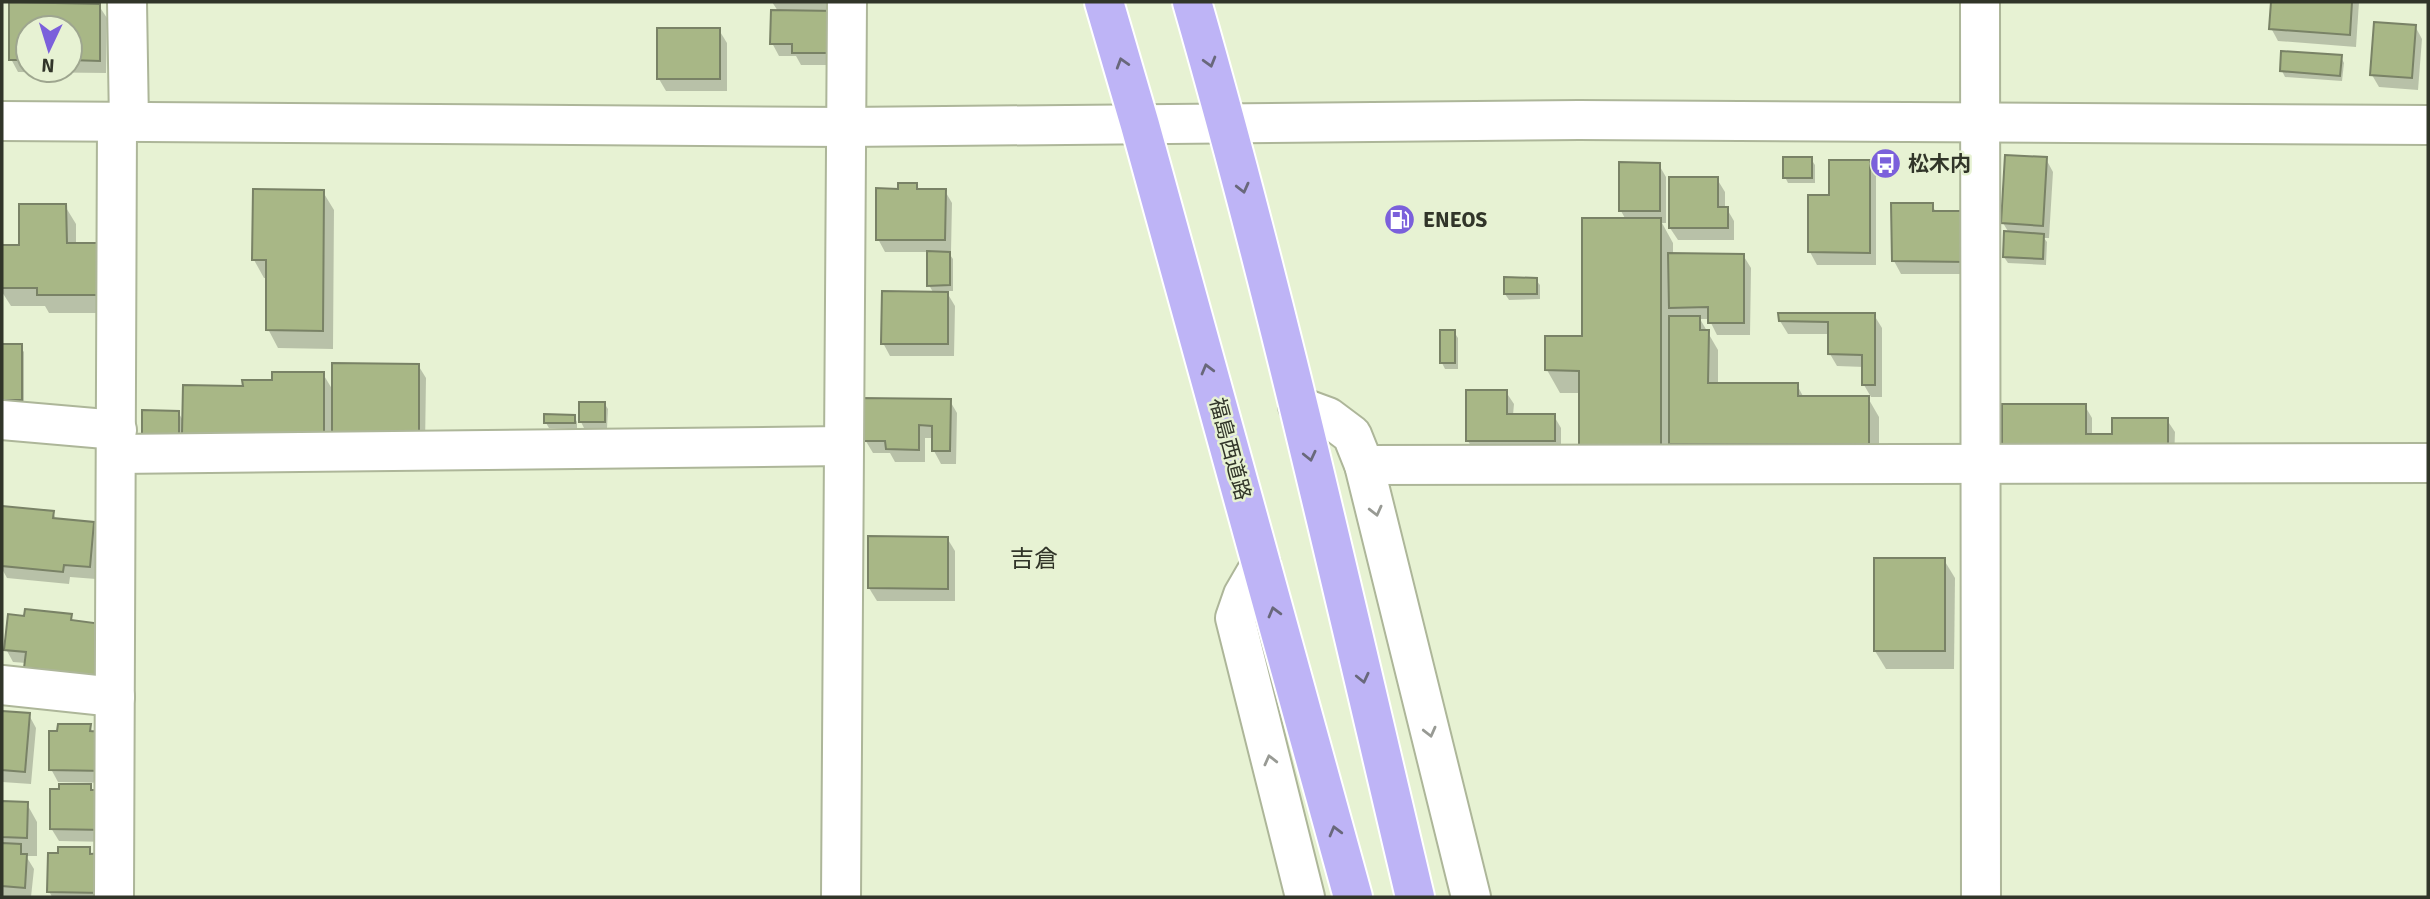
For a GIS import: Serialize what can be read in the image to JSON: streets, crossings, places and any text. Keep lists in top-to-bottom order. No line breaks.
{"streets":{"highway":["福島西道路"]},"districts":["吉倉"],"places":{"bus stop":["松木内"],"fuel station":["ENEOS"]},"north":"bottom"}
